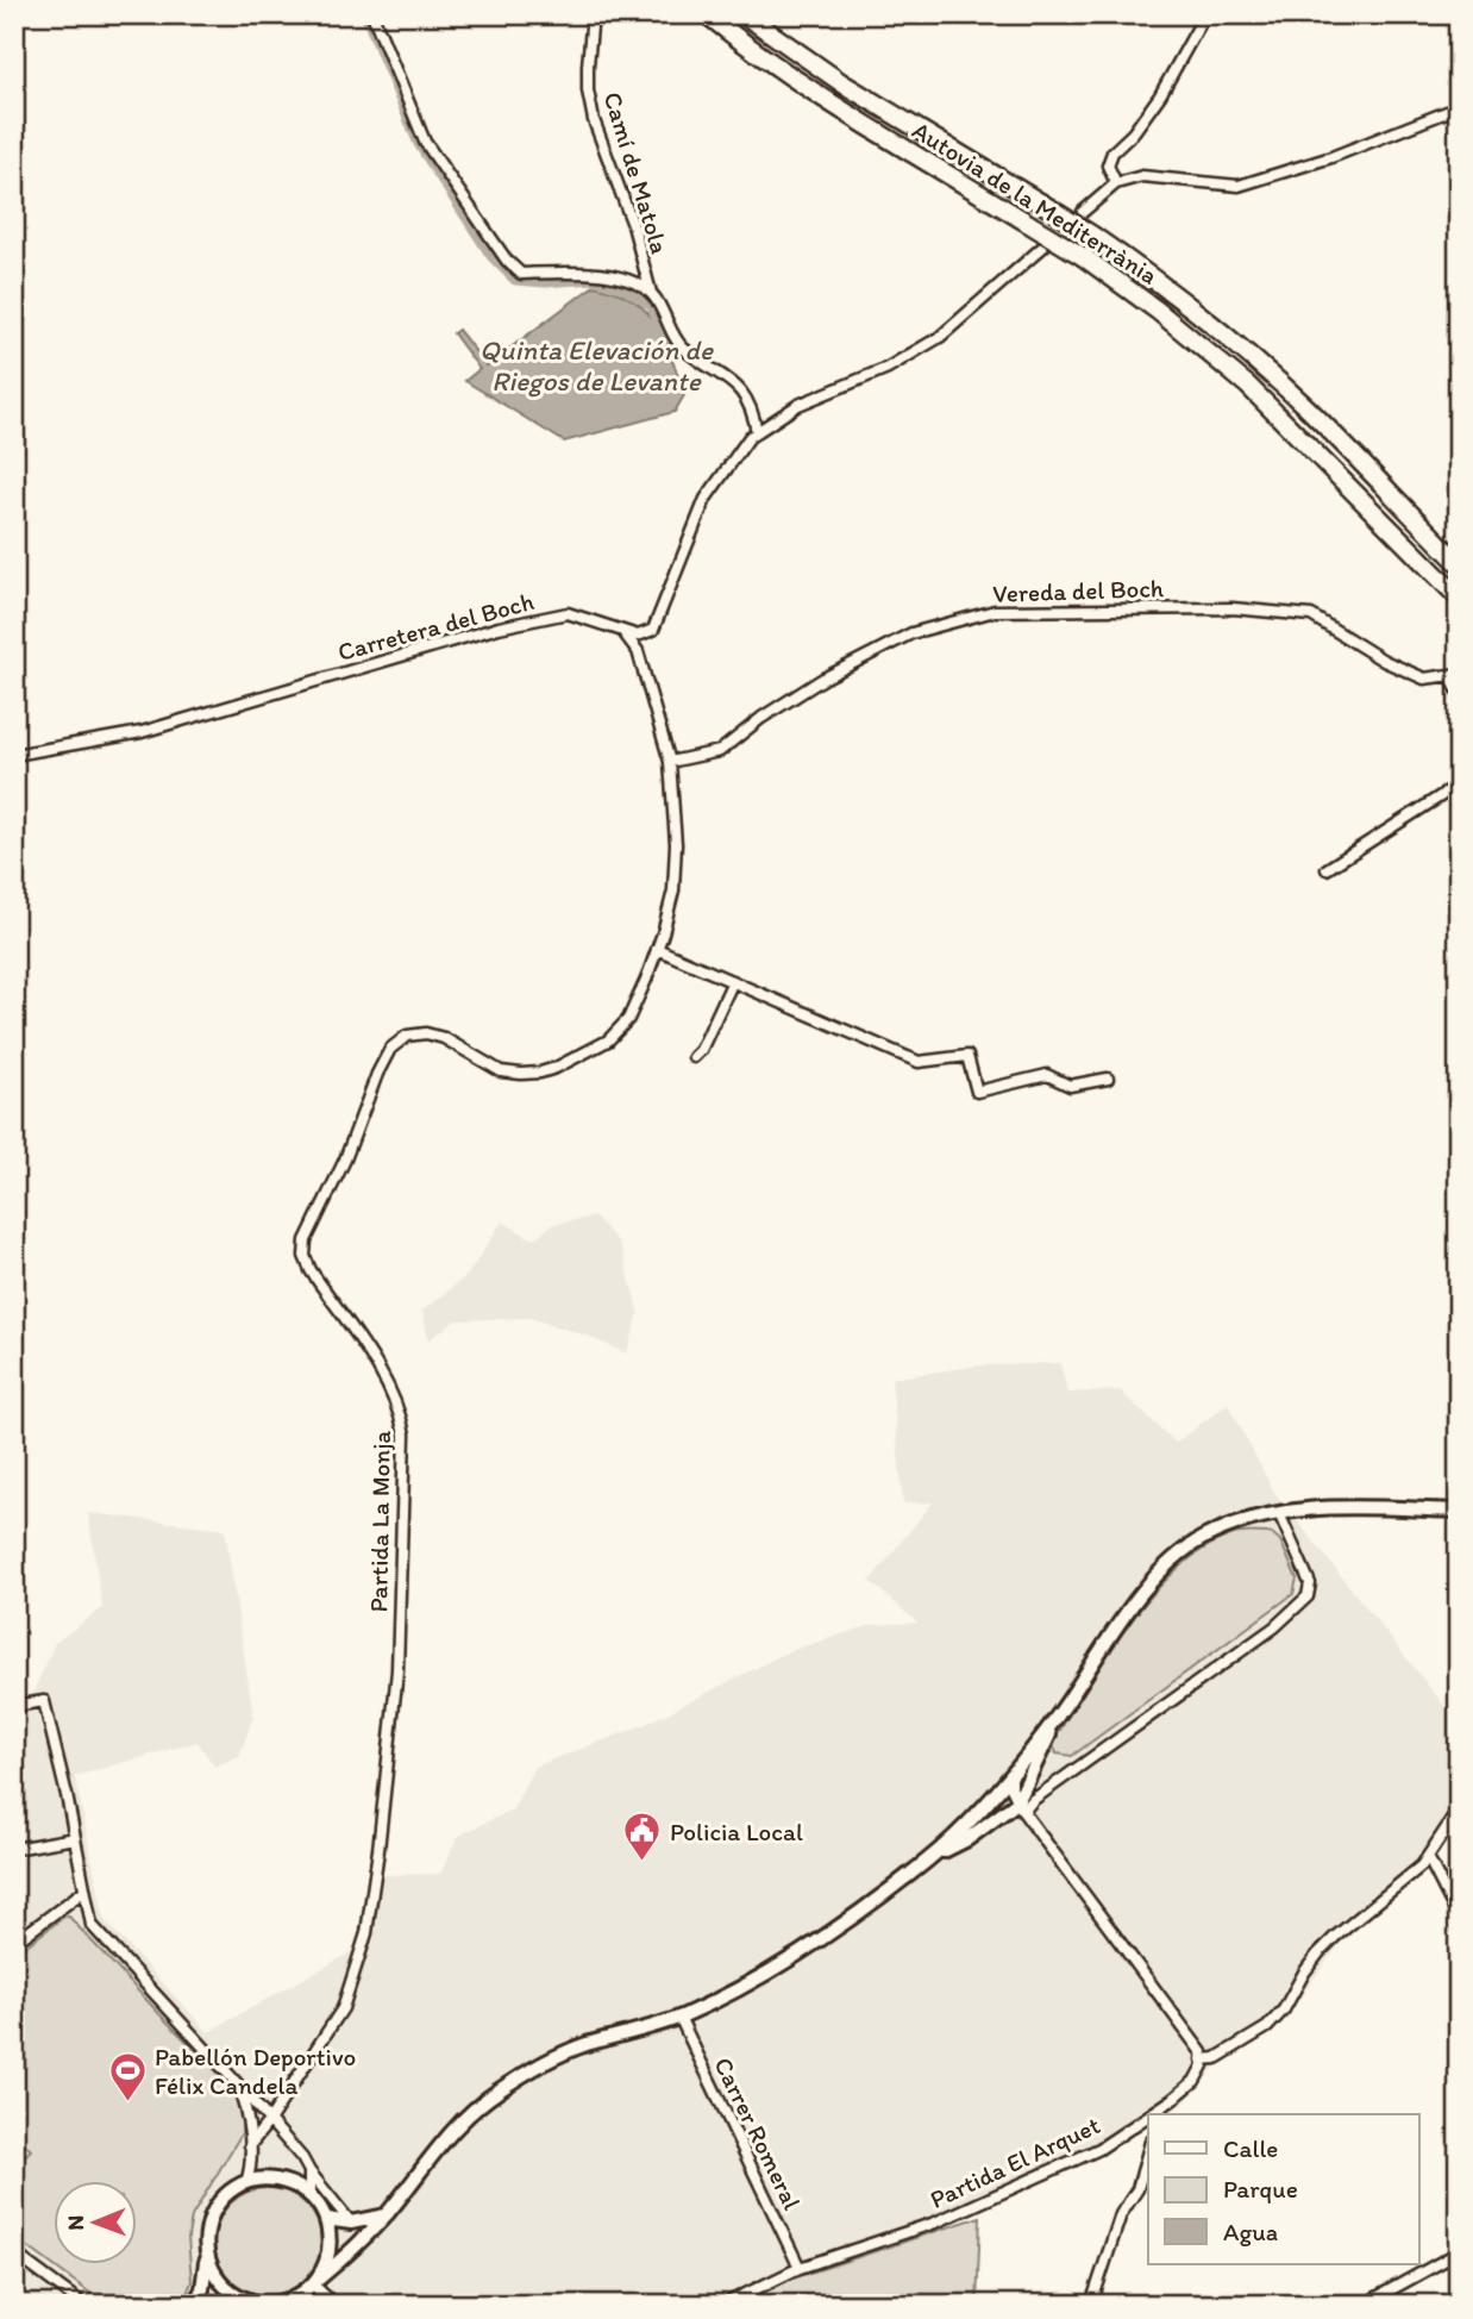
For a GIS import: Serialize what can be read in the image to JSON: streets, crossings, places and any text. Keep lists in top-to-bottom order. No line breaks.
{"streets":{"highway":["Autovia de la Mediterrània"],"street":["Camí de Matola","Vereda del Boch","Carretera del Boch","Partida La Monja","Carrer Romeral","Partida El Arquet"]},"crossings":[["Carrer Romeral","Partida El Arquet"]],"water":["Quinta Elevación de Riegos de Levante"],"places":{"public building":["Policia Local"],"sports":["Pabellón Deportivo Félix Candela"]},"legend":["Calle","Parque","Agua"],"north":"left"}
